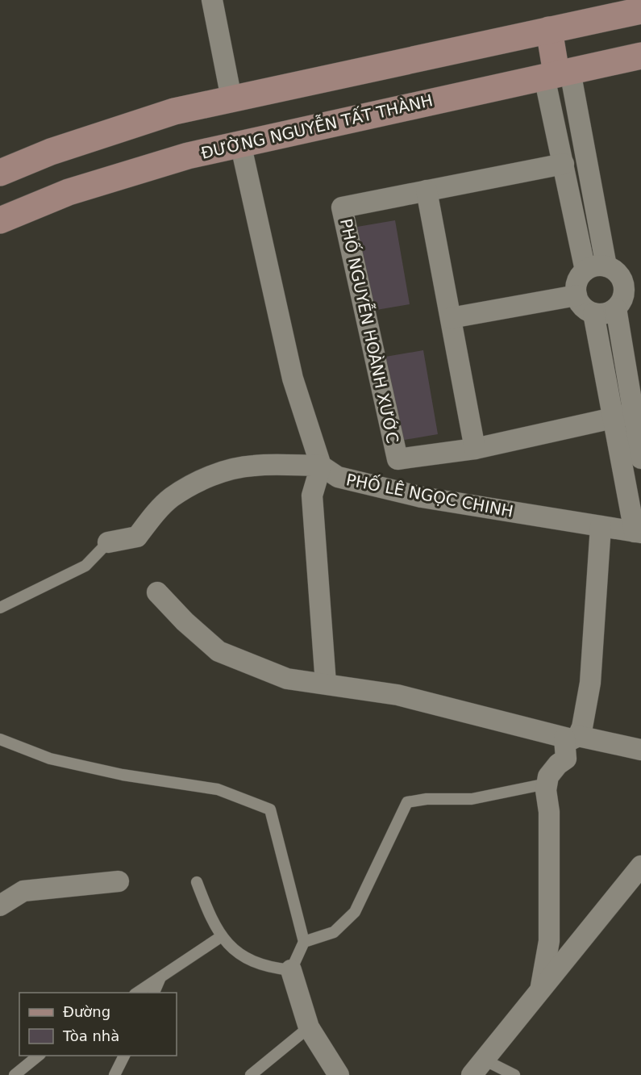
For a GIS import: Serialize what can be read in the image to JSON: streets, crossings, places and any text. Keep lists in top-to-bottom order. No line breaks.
{"streets":{"main road":["ĐƯỜNG NGUYỄN TẤT THÀNH"],"street":["PHỐ NGUYỄN HOÀNH XƯỚC","PHỐ LÊ NGỌC CHINH"]},"legend":["Đường","Tòa nhà"]}
